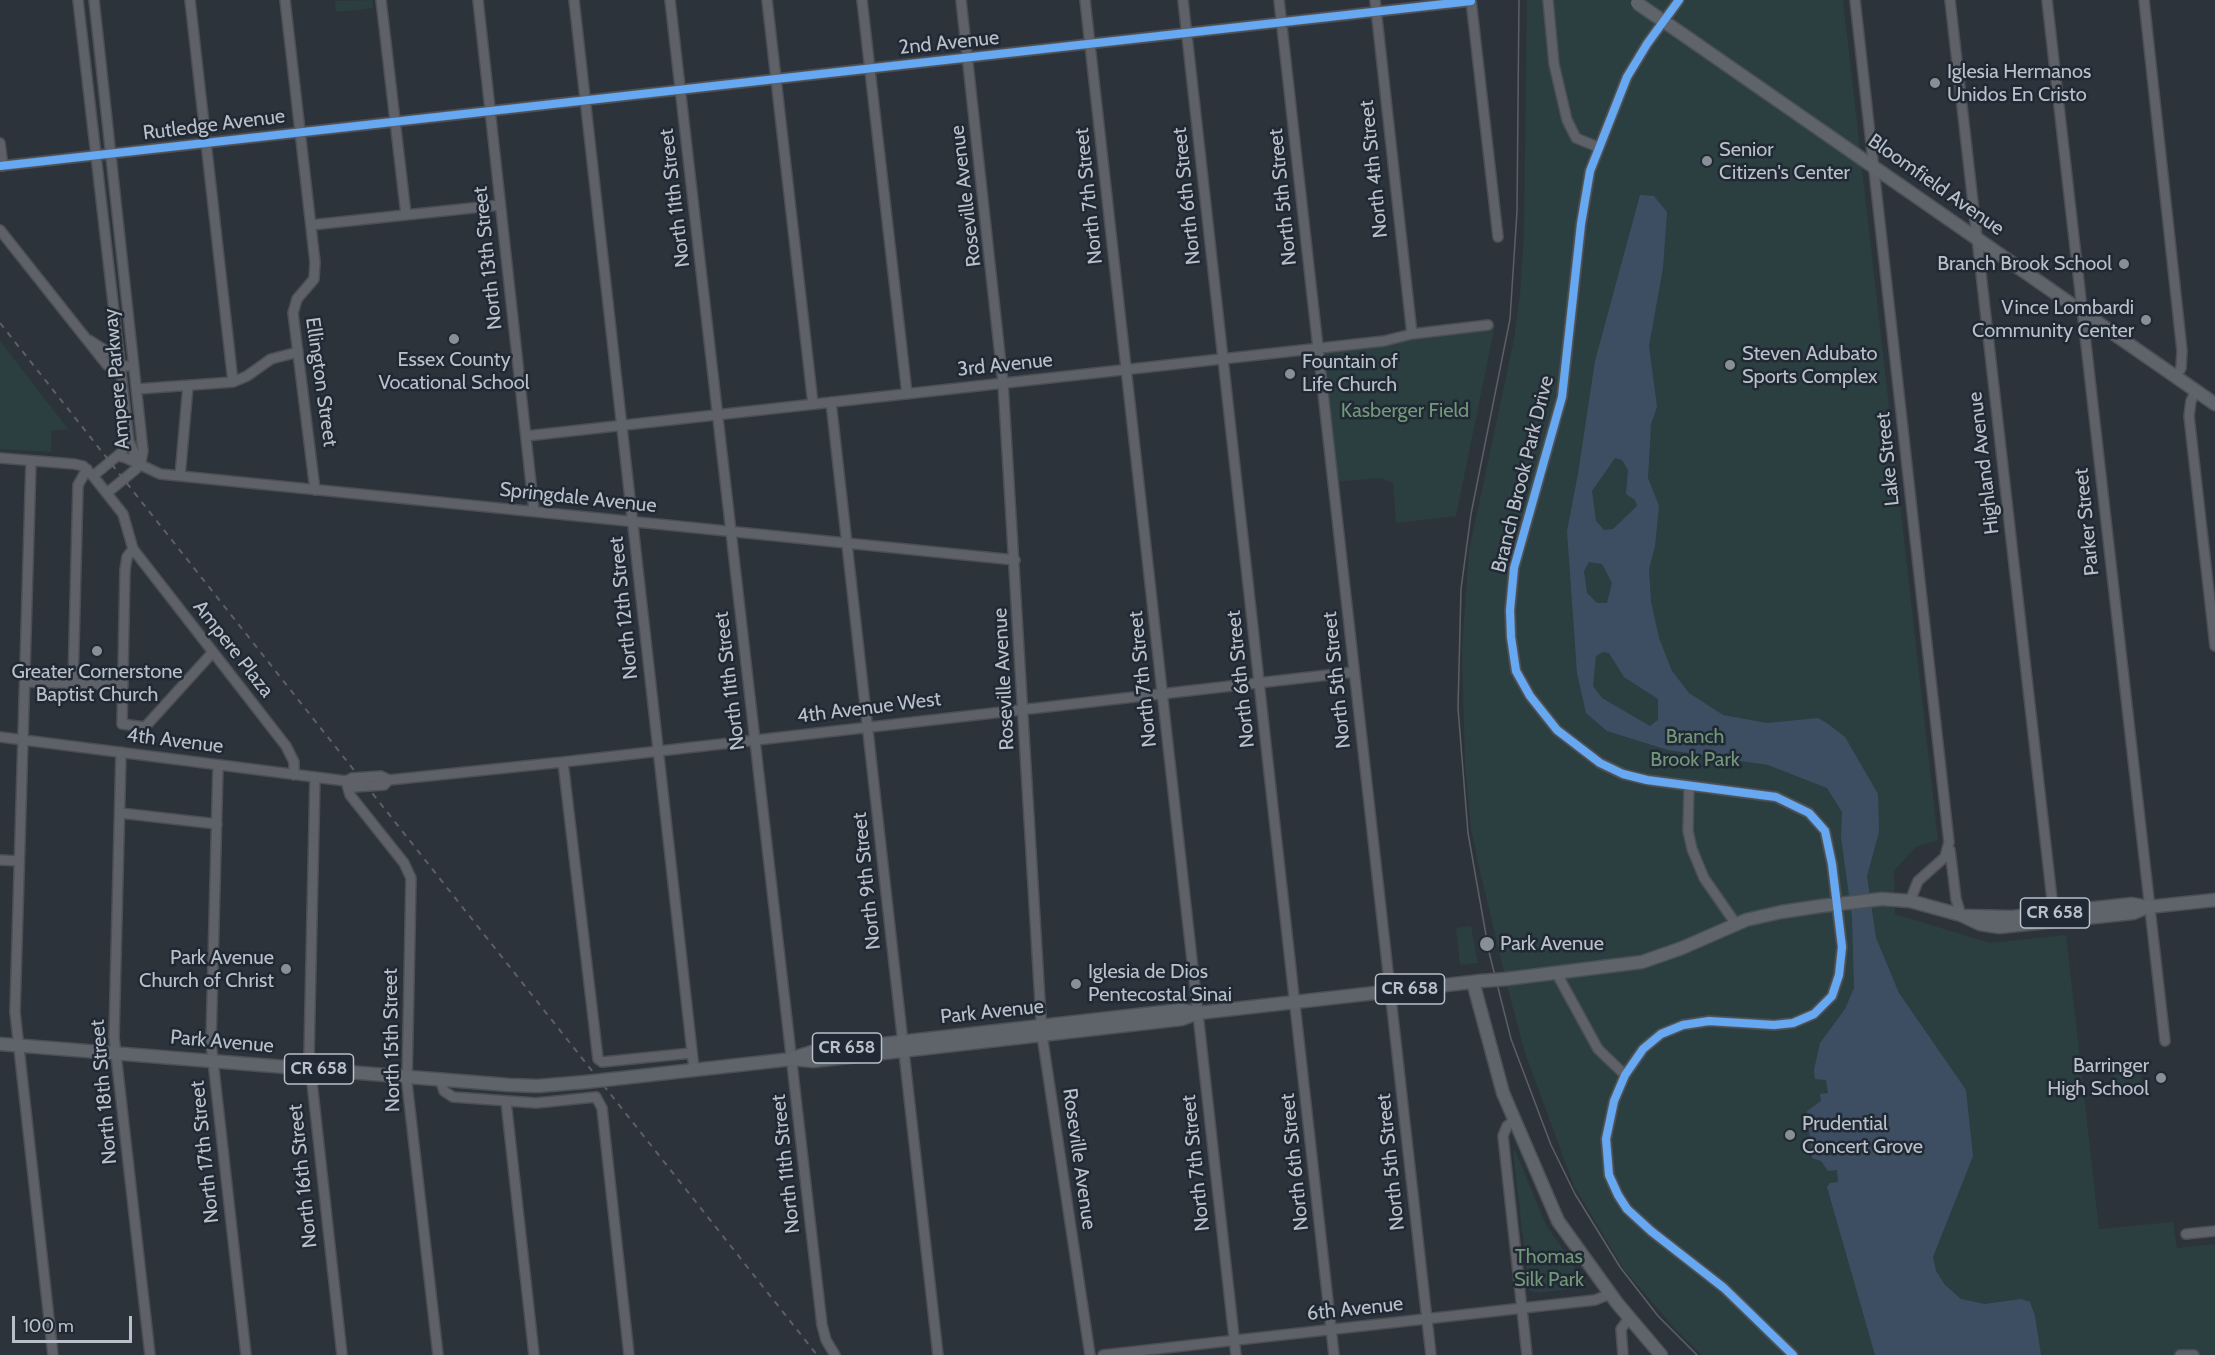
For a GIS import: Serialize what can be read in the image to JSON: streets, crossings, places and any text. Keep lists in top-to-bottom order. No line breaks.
{"streets":{"main road":["Bloomfield Avenue","CR 658","Park Avenue"],"street":["2nd Avenue","Rutledge Avenue","North 4th Street","Roseville Avenue","North 7th Street","North 6th Street","North 5th Street","North 11th Street","North 13th Street","3rd Avenue","Ampere Parkway","Ellington Street","Lake Street","Highland Avenue","Branch Brook Park Drive","Springdale Avenue","Parker Street","North 12th Street","Ampere Plaza","4th Avenue West","4th Avenue","North 9th Street","North 15th Street","North 18th Street","North 17th Street","North 16th Street","6th Avenue"]},"crossings":[["2nd Avenue","Rutledge Avenue"],["2nd Avenue","North 4th Street"],["2nd Avenue","Roseville Avenue"],["2nd Avenue","North 7th Street"],["2nd Avenue","North 6th Street"],["2nd Avenue","North 5th Street"],["2nd Avenue","North 11th Street"],["2nd Avenue","North 13th Street"],["2nd Avenue","North 12th Street"],["Rutledge Avenue","Ampere Parkway"],["Rutledge Avenue","Ellington Street"],["North 4th Street","3rd Avenue"],["Bloomfield Avenue","Lake Street"],["Bloomfield Avenue","Highland Avenue"],["Bloomfield Avenue","Parker Street"],["Roseville Avenue","3rd Avenue"],["Roseville Avenue","Springdale Avenue"],["Roseville Avenue","4th Avenue West"],["Roseville Avenue","Park Avenue"],["North 7th Street","3rd Avenue"],["North 7th Street","4th Avenue West"],["North 7th Street","Park Avenue"],["North 7th Street","6th Avenue"],["North 6th Street","3rd Avenue"],["North 6th Street","4th Avenue West"],["North 6th Street","Park Avenue"],["North 6th Street","6th Avenue"],["North 5th Street","3rd Avenue"],["North 5th Street","4th Avenue West"],["North 5th Street","Park Avenue"],["North 5th Street","6th Avenue"],["North 11th Street","3rd Avenue"],["North 11th Street","Springdale Avenue"],["North 11th Street","4th Avenue West"],["North 11th Street","Park Avenue"],["North 13th Street","3rd Avenue"],["North 13th Street","Springdale Avenue"],["3rd Avenue","North 12th Street"],["3rd Avenue","North 9th Street"],["Ampere Parkway","Springdale Avenue"],["Ellington Street","Springdale Avenue"],["Lake Street","Park Avenue"],["Highland Avenue","Park Avenue"],["Springdale Avenue","North 12th Street"],["Springdale Avenue","North 9th Street"],["Parker Street","Park Avenue"],["North 12th Street","4th Avenue West"],["North 12th Street","Park Avenue"],["Ampere Plaza","4th Avenue"],["4th Avenue West","4th Avenue"],["4th Avenue West","North 9th Street"],["4th Avenue","North 15th Street"],["4th Avenue","North 18th Street"],["4th Avenue","North 17th Street"],["4th Avenue","North 16th Street"],["North 9th Street","Park Avenue"],["Park Avenue","North 15th Street"],["Park Avenue","North 18th Street"],["Park Avenue","North 17th Street"],["Park Avenue","North 16th Street"]],"parks":["Kasberger Field","Branch Brook Park","Thomas Silk Park"],"places":["Iglesia Hermanos Unidos En Cristo","Senior Citizen's Center","Branch Brook School","Vince Lombardi Community Center","Essex County Vocational School","Steven Adubato Sports Complex","Fountain of Life Church","Greater Cornerstone Baptist Church","Park Avenue","Park Avenue Church of Christ","Iglesia de Dios Pentecostal Sinai","Barringer High School","Prudential Concert Grove"],"scale_bar":"100 m"}
